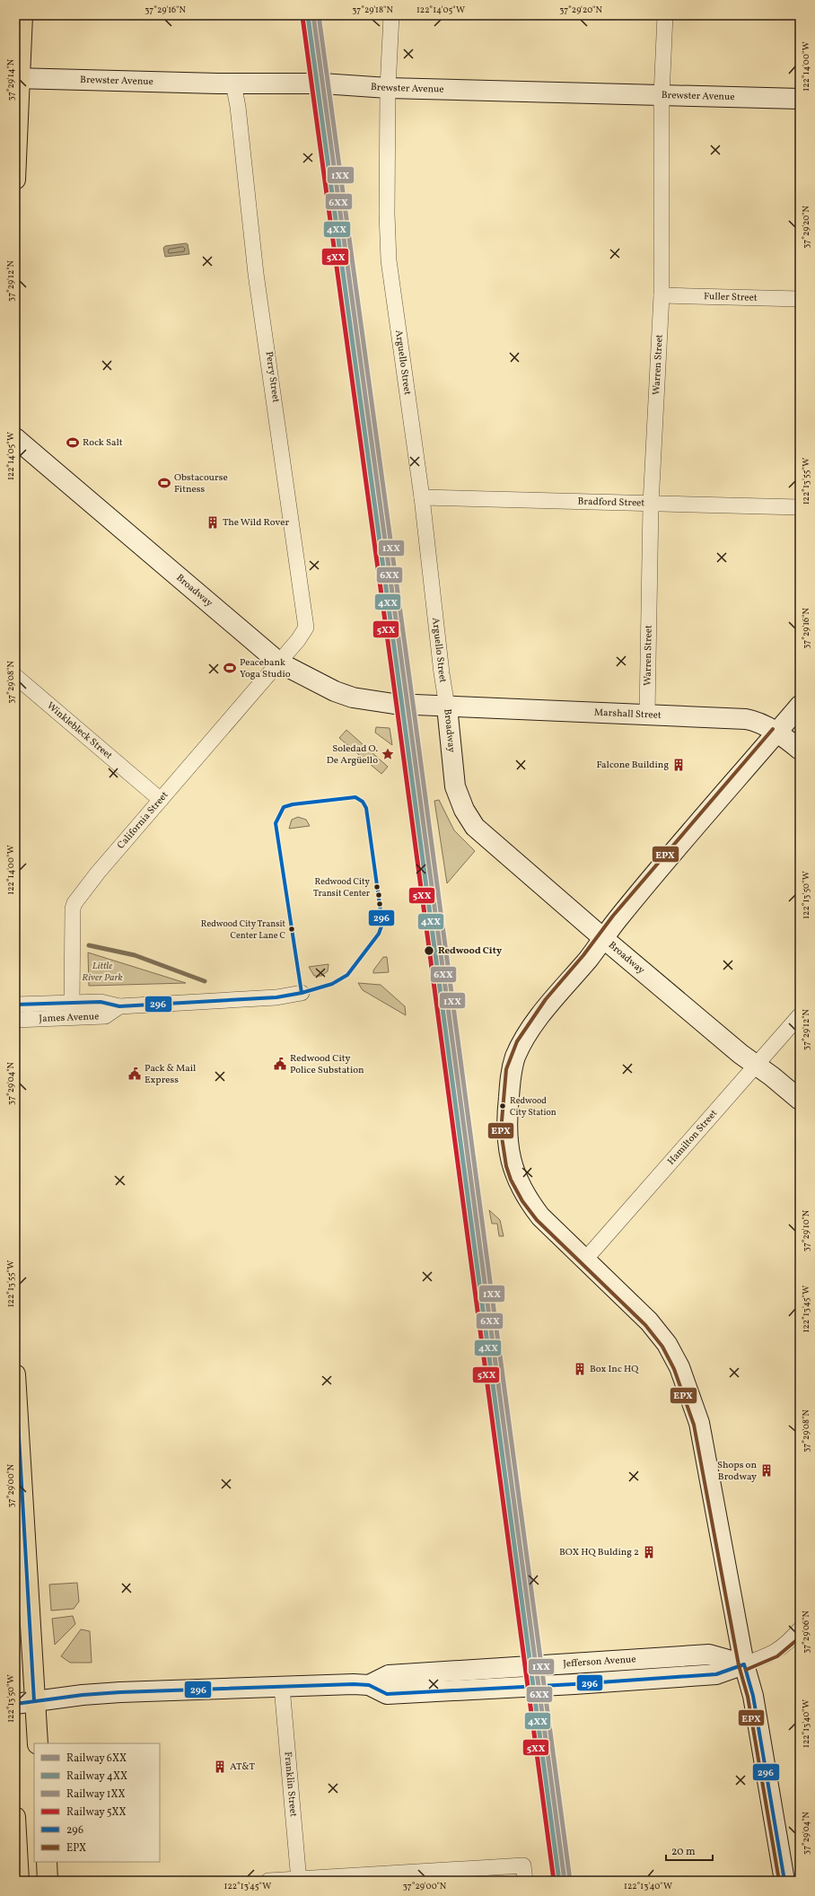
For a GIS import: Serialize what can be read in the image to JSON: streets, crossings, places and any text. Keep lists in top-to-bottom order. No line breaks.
{"streets":{"street":["Brewster Avenue","Fuller Street","Arguello Street","Warren Street","Perry Street","Bradford Street","Broadway","Marshall Street","Winklebleck Street","California Street","James Avenue","Hamilton Street","Franklin Street"]},"crossings":[["Brewster Avenue","Arguello Street"],["Brewster Avenue","Warren Street"],["Brewster Avenue","Perry Street"],["Fuller Street","Warren Street"],["Arguello Street","Bradford Street"],["Arguello Street","Broadway"],["Arguello Street","Marshall Street"],["Warren Street","Bradford Street"],["Warren Street","Marshall Street"],["Perry Street","Broadway"],["Perry Street","California Street"],["Broadway","Marshall Street"],["Broadway","California Street"],["Broadway","Hamilton Street"],["Winklebleck Street","California Street"],["California Street","James Avenue"]],"parks":["Little River Park"],"places":{"sports":["Rock Salt","Obstacourse Fitness","Peacebank Yoga Studio"],"building":["The Wild Rover","Falcone Building","Box Inc HQ","Shops on Brodway","BOX HQ Bulding 2","AT&T"],"place":["Soledad O. De Argüello"],"other":["Redwood City Transit Center","Redwood City Transit Center Lane C","Redwood City","Redwood City Station"],"public building":["Redwood City Police Substation","Pack & Mail Express"]},"lines":["rail line 6XX","rail line 1XX","rail line 4XX","rail line 5XX","transit line EPX","transit line 296"],"legend":["Railway 6XX","Railway 4XX","Railway 1XX","Railway 5XX","296","EPX"],"scale_bar":"20 m","coordinates":["37°29'16\"N","37°29'18\"N","122°14'05\"W","37°29'20\"N","122°14'00\"W","37°29'14\"N","37°29'12\"N","122°13'55\"W","37°29'08\"N","122°13'50\"W","37°29'04\"N","37°29'10\"N","122°13'45\"W","37°29'00\"N","37°29'06\"N","122°13'40\"W"]}
